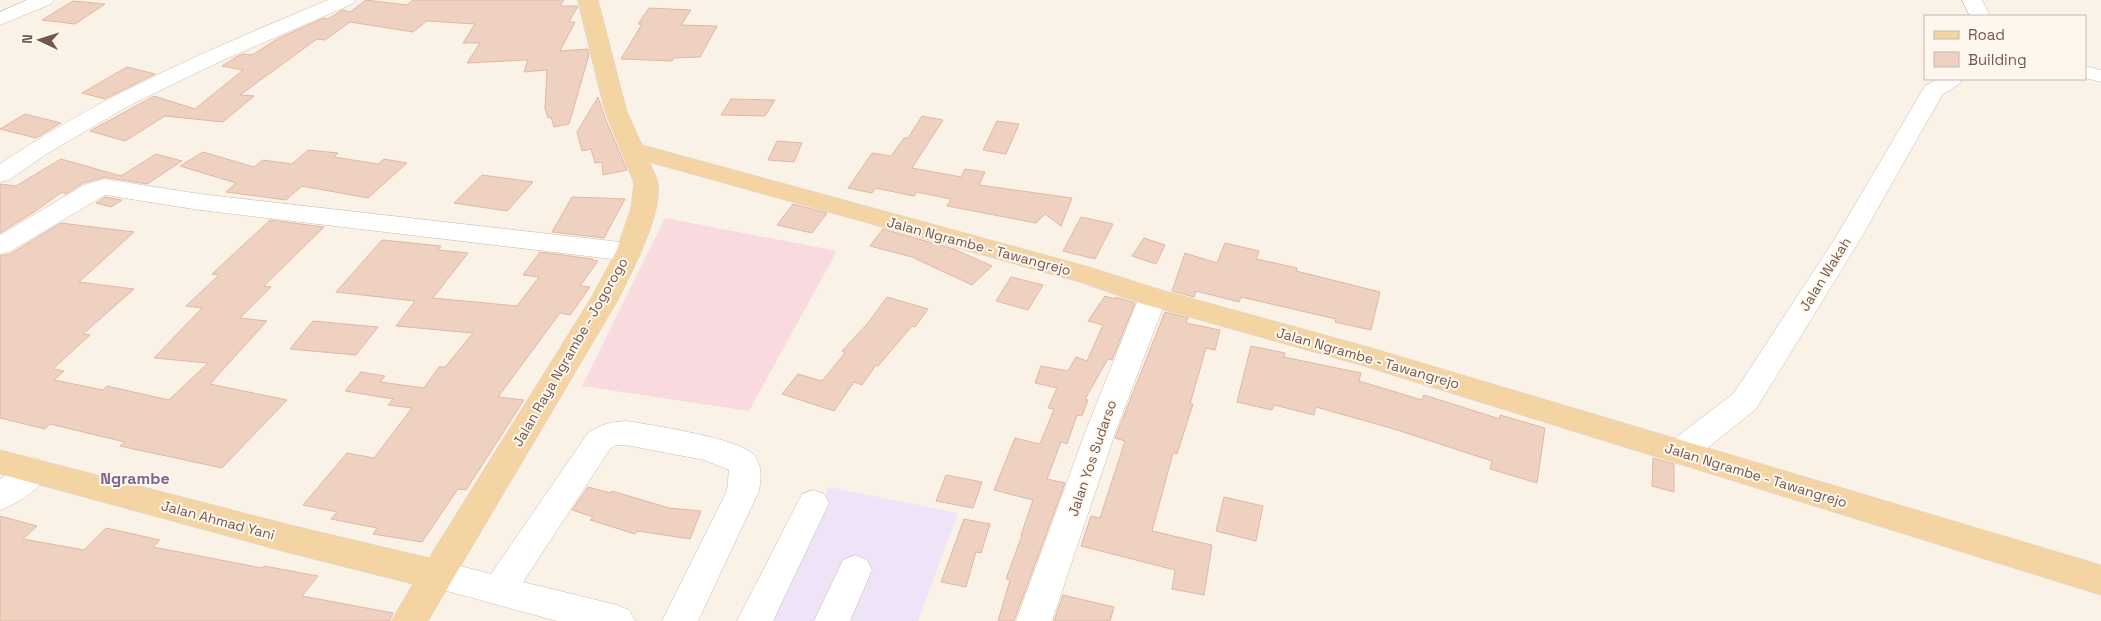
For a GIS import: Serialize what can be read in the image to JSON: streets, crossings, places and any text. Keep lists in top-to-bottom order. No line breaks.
{"streets":{"main road":["Jalan Ngrambe - Tawangrejo","Jalan Raya Ngrambe - Jogorogo","Jalan Ahmad Yani"],"street":["Jalan Wakah","Jalan Yos Sudarso"]},"crossings":[["Jalan Ngrambe - Tawangrejo","Jalan Wakah"],["Jalan Ngrambe - Tawangrejo","Jalan Raya Ngrambe - Jogorogo"],["Jalan Ngrambe - Tawangrejo","Jalan Yos Sudarso"],["Jalan Raya Ngrambe - Jogorogo","Jalan Ahmad Yani"]],"districts":["Ngrambe"],"legend":["Road","Building"],"north":"left"}
